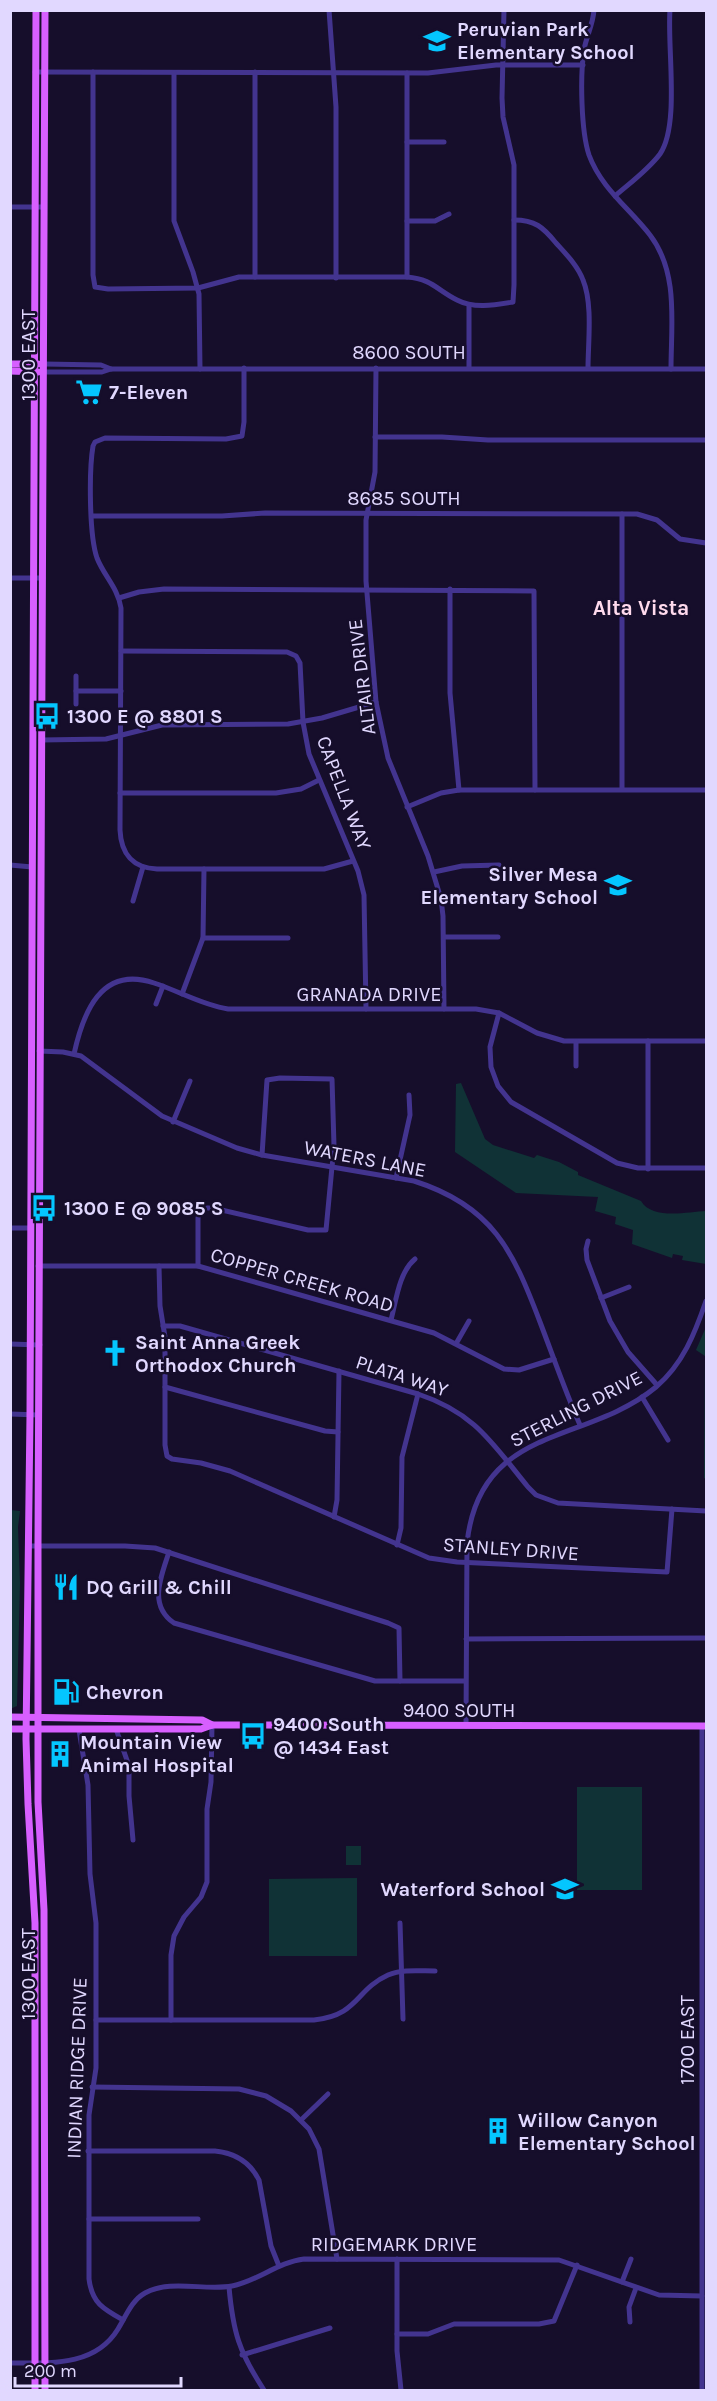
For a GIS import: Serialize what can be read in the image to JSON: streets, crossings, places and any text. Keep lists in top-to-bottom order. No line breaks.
{"streets":{"main road":["8600 SOUTH","1300 EAST","9400 SOUTH"],"street":["8685 SOUTH","ALTAIR DRIVE","CAPELLA WAY","GRANADA DRIVE","WATERS LANE","COPPER CREEK ROAD","PLATA WAY","STERLING DRIVE","STANLEY DRIVE","1700 EAST","INDIAN RIDGE DRIVE","RIDGEMARK DRIVE"]},"crossings":[["8600 SOUTH","1300 EAST"],["8600 SOUTH","ALTAIR DRIVE"],["1300 EAST","WATERS LANE"],["1300 EAST","COPPER CREEK ROAD"],["1300 EAST","9400 SOUTH"],["1300 EAST","RIDGEMARK DRIVE"],["8685 SOUTH","ALTAIR DRIVE"],["ALTAIR DRIVE","GRANADA DRIVE"],["CAPELLA WAY","GRANADA DRIVE"],["GRANADA DRIVE","WATERS LANE"],["WATERS LANE","COPPER CREEK ROAD"],["WATERS LANE","STERLING DRIVE"],["PLATA WAY","STERLING DRIVE"],["PLATA WAY","STANLEY DRIVE"],["STERLING DRIVE","STANLEY DRIVE"],["STERLING DRIVE","9400 SOUTH"],["9400 SOUTH","1700 EAST"],["9400 SOUTH","INDIAN RIDGE DRIVE"],["1700 EAST","RIDGEMARK DRIVE"],["INDIAN RIDGE DRIVE","RIDGEMARK DRIVE"]],"districts":["Alta Vista"],"places":{"school or university":["Peruvian Park Elementary School","Silver Mesa Elementary School","Waterford School"],"supermarket":["7-Eleven"],"bus stop":["1300 E @ 8801 S","1300 E @ 9085 S","9400 South @ 1434 East"],"church":["Saint Anna Greek Orthodox Church"],"restaurant":["DQ Grill & Chill"],"fuel station":["Chevron"],"building":["Mountain View Animal Hospital","Willow Canyon Elementary School"]},"scale_bar":"200 m"}
